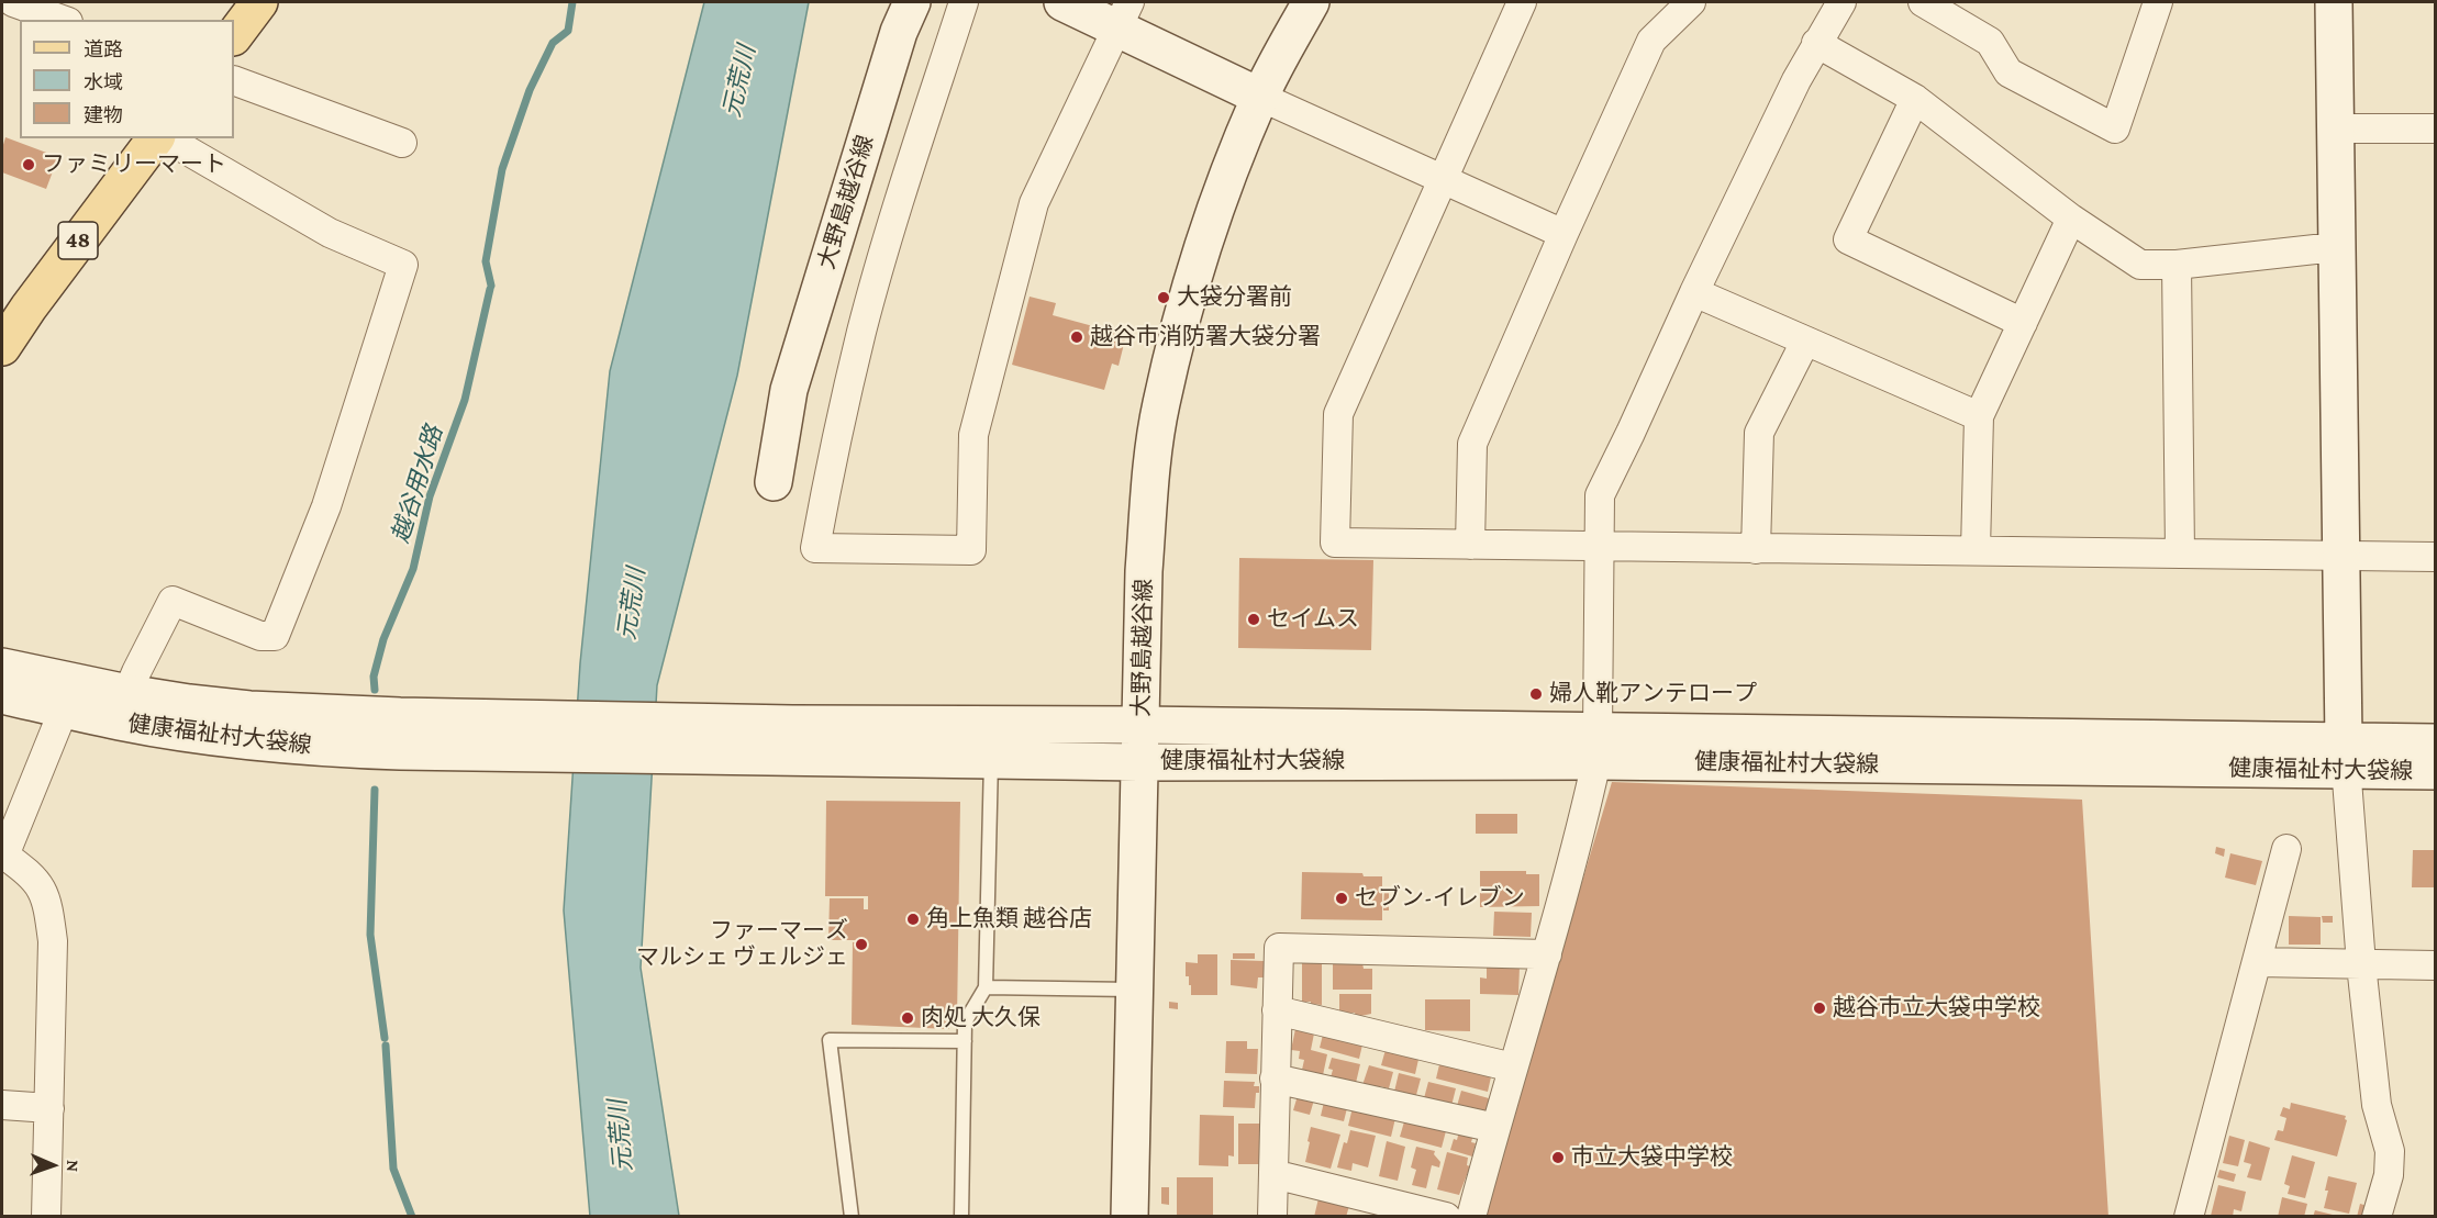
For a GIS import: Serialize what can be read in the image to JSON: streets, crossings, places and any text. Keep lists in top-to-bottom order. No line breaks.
{"streets":{"main road":["48"],"street":["大野島越谷線","健康福祉村大袋線"]},"crossings":[["大野島越谷線","健康福祉村大袋線"]],"water":["元荒川","越谷用水路"],"places":["ファミリーマート","大袋分署前","越谷市消防署大袋分署","セイムス","婦人靴アンテロープ","セブン-イレブン","角上魚類 越谷店","ファーマーズ マルシェ ヴェルジェ","越谷市立大袋中学校","肉処 大久保","市立大袋中学校"],"legend":["道路","水域","建物"],"north":"right"}
